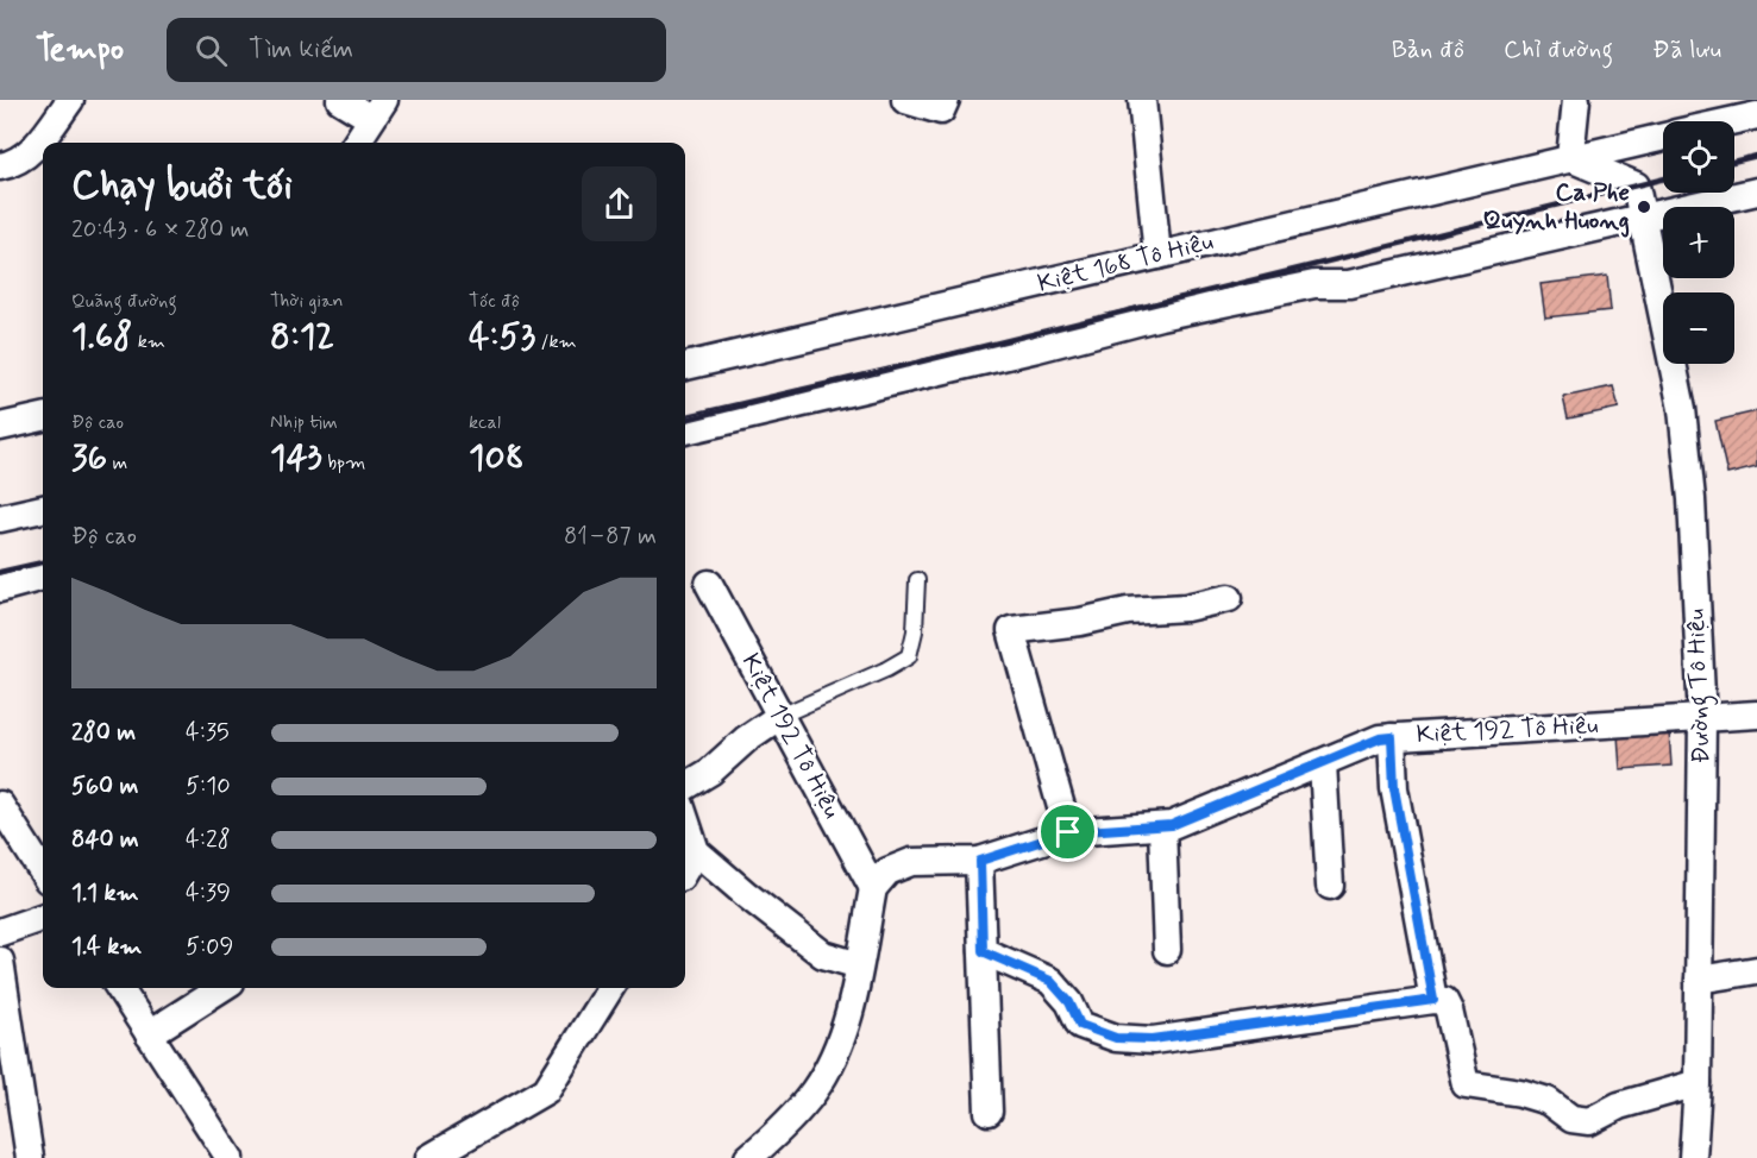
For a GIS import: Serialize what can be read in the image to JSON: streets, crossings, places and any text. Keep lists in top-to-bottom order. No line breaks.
{"streets":{"street":["Kiệt 168 Tô Hiệu","Đường Tô Hiệu","Kiệt 192 Tô Hiệu"]},"crossings":[["Kiệt 168 Tô Hiệu","Đường Tô Hiệu"],["Đường Tô Hiệu","Kiệt 192 Tô Hiệu"]],"places":["Ca Phe Quynh Huong"],"page":{"header":"Tempo","search":"Tìm kiếm","nav":["Bản đồ","Chỉ đường","Đã lưu"],"map_buttons":["+","−"],"heading":["Chạy buổi tối","20:43 · 6 × 280 m"],"stats":[["Quãng đường","1.68 km"],["Thời gian","8:12"],["Tốc độ","4:53 /km"],["Độ cao","36 m"],["Nhịp tim","143 bpm"],["kcal","108"]],"chart":["Độ cao","81–87 m"],"list":[{"name":"280 m","note":"4:35"},{"name":"560 m","note":"5:10"},{"name":"840 m","note":"4:28"},{"name":"1.1 km","note":"4:39"},{"name":"1.4 km","note":"5:09"}]}}
